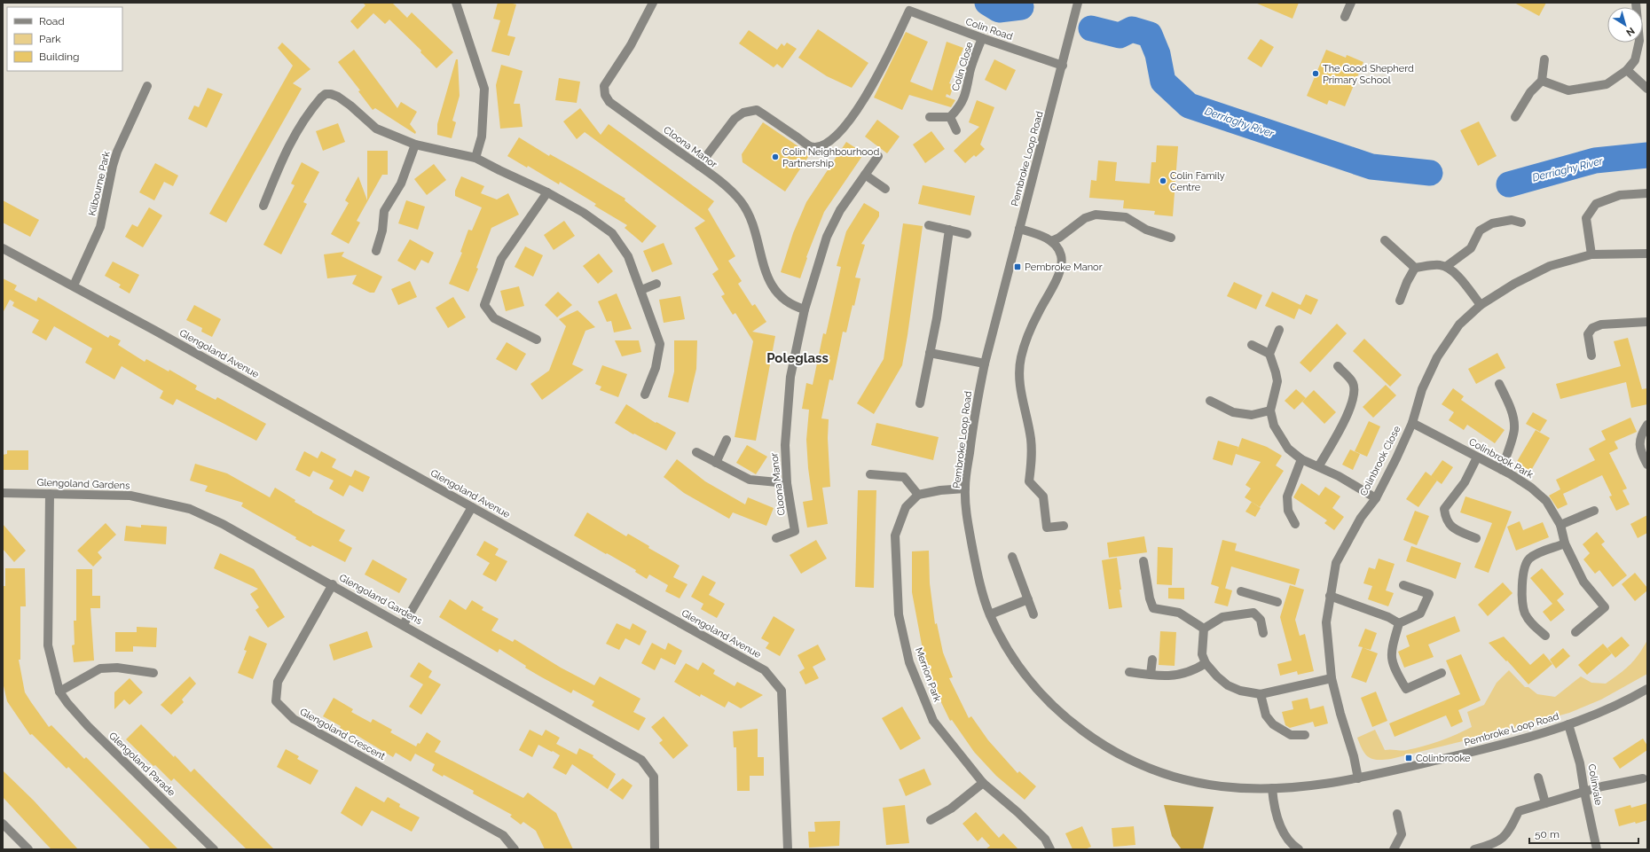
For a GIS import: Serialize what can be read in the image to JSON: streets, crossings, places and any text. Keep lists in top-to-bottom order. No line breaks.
{"streets":{"street":["Colin Road","Colin Close","Cloona Manor","Pembroke Loop Road","Kilbourne Park","Glengoland Avenue","Colinbrook Park","Colinbrook Close","Glengoland Gardens","Merrion Park","Glengoland Crescent","Glengoland Parade","Colinvale"]},"crossings":[["Colin Road","Colin Close"],["Colin Road","Cloona Manor"],["Colin Road","Pembroke Loop Road"],["Pembroke Loop Road","Colinbrook Close"],["Pembroke Loop Road","Colinvale"],["Kilbourne Park","Glengoland Avenue"],["Colinbrook Park","Colinbrook Close"],["Glengoland Gardens","Glengoland Crescent"],["Glengoland Gardens","Glengoland Parade"]],"districts":["Poleglass"],"water":["Derriaghy River"],"places":{"other":["The Good Shepherd Primary School","Colin Neighbourhood Partnership","Colin Family Centre"],"transit":["Pembroke Manor","Colinbrooke"]},"legend":["Road","Park","Building"],"scale_bar":"50 m","north":"bottom right"}
